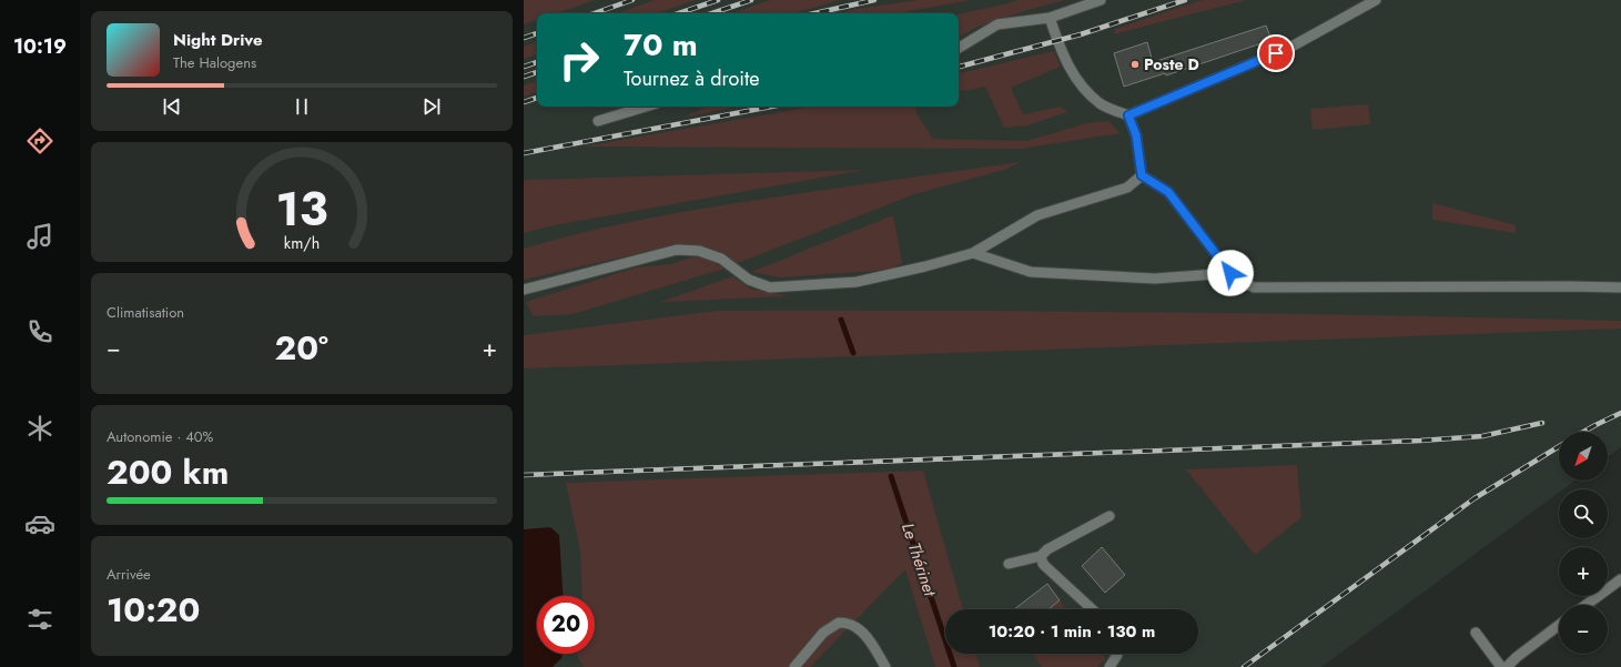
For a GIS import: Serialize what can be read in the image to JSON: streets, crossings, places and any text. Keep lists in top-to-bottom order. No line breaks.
{"water":["Le Thérinet"],"places":["Poste D"],"north":"bottom left","page":{"tabs":"10:19","turn":["70 m","Tournez à droite"],"song":["Night Drive","The Halogens"],"tile":["Climatisation",["Autonomie · 40%","200 km"],["Arrivée","10:20"]],"heat":["−","20°","+"],"map_buttons":["+","−"],"limit":"20","trip":"10:20 · 1 min · 130 m","gauge":["13","km/h"]}}
